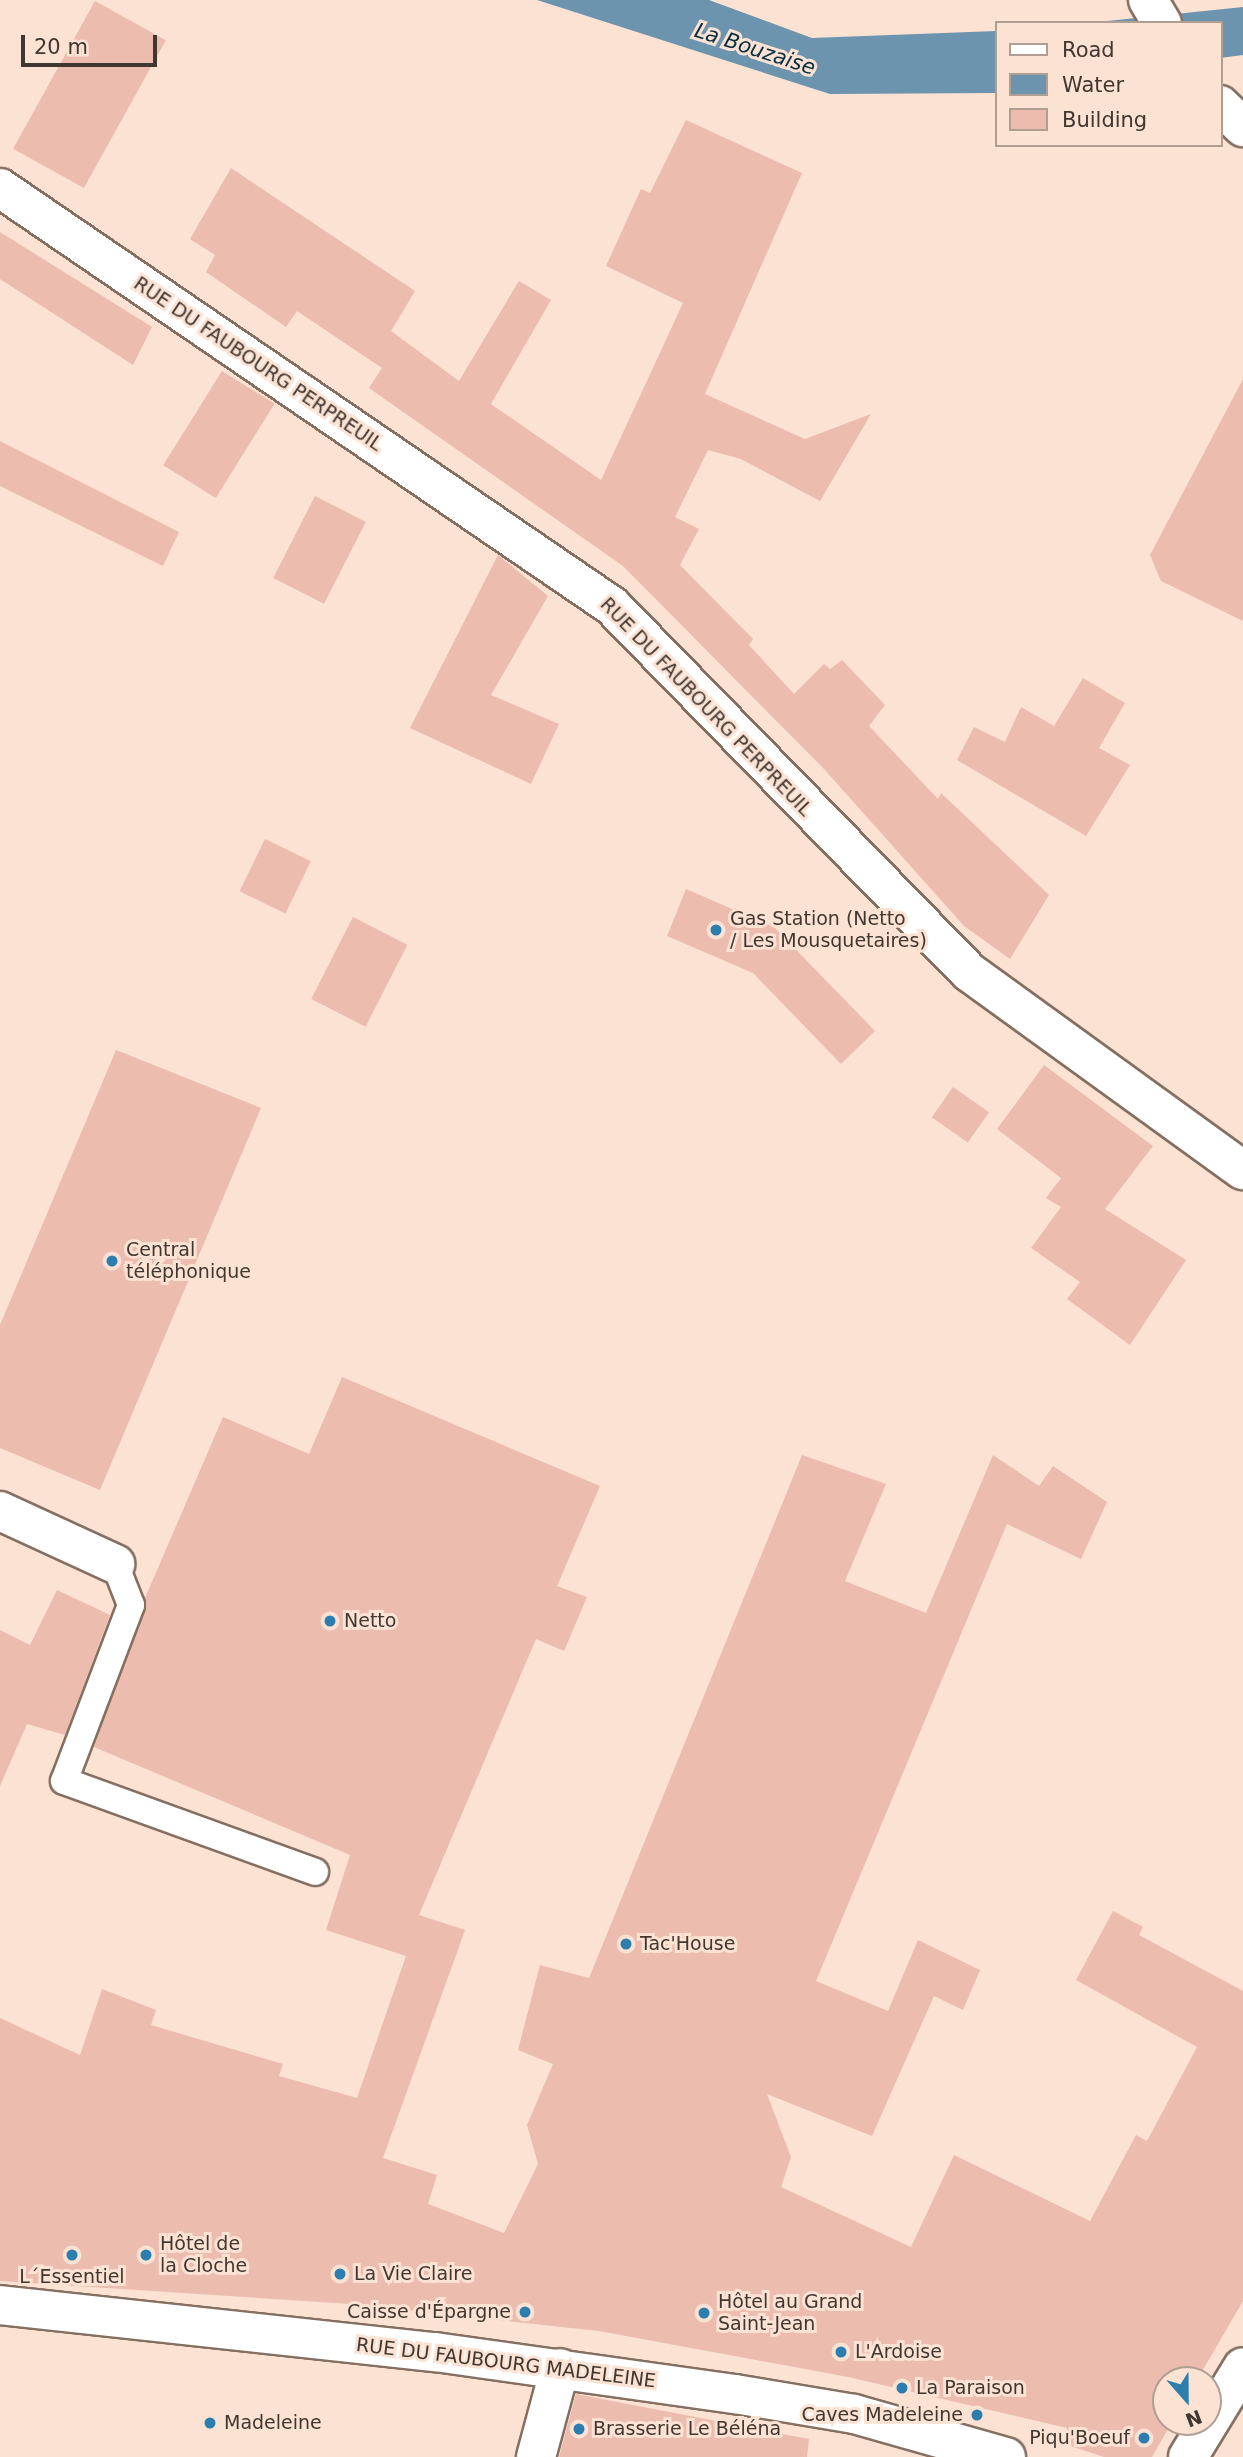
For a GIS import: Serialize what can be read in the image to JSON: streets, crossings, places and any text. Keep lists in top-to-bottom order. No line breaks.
{"streets":{"main road":["RUE DU FAUBOURG PERPREUIL","RUE DU FAUBOURG MADELEINE"]},"water":["La Bouzaise"],"places":["Gas Station (Netto / Les Mousquetaires)","Central téléphonique","Netto","Tac'House","L´Essentiel","Hôtel de la Cloche","La Vie Claire","Caisse d'Épargne","Hôtel au Grand Saint-Jean","L'Ardoise","La Paraison","Caves Madeleine","Madeleine","Brasserie Le Béléna","Piqu'Boeuf"],"legend":["Road","Water","Building"],"scale_bar":"20 m","north":"bottom"}
